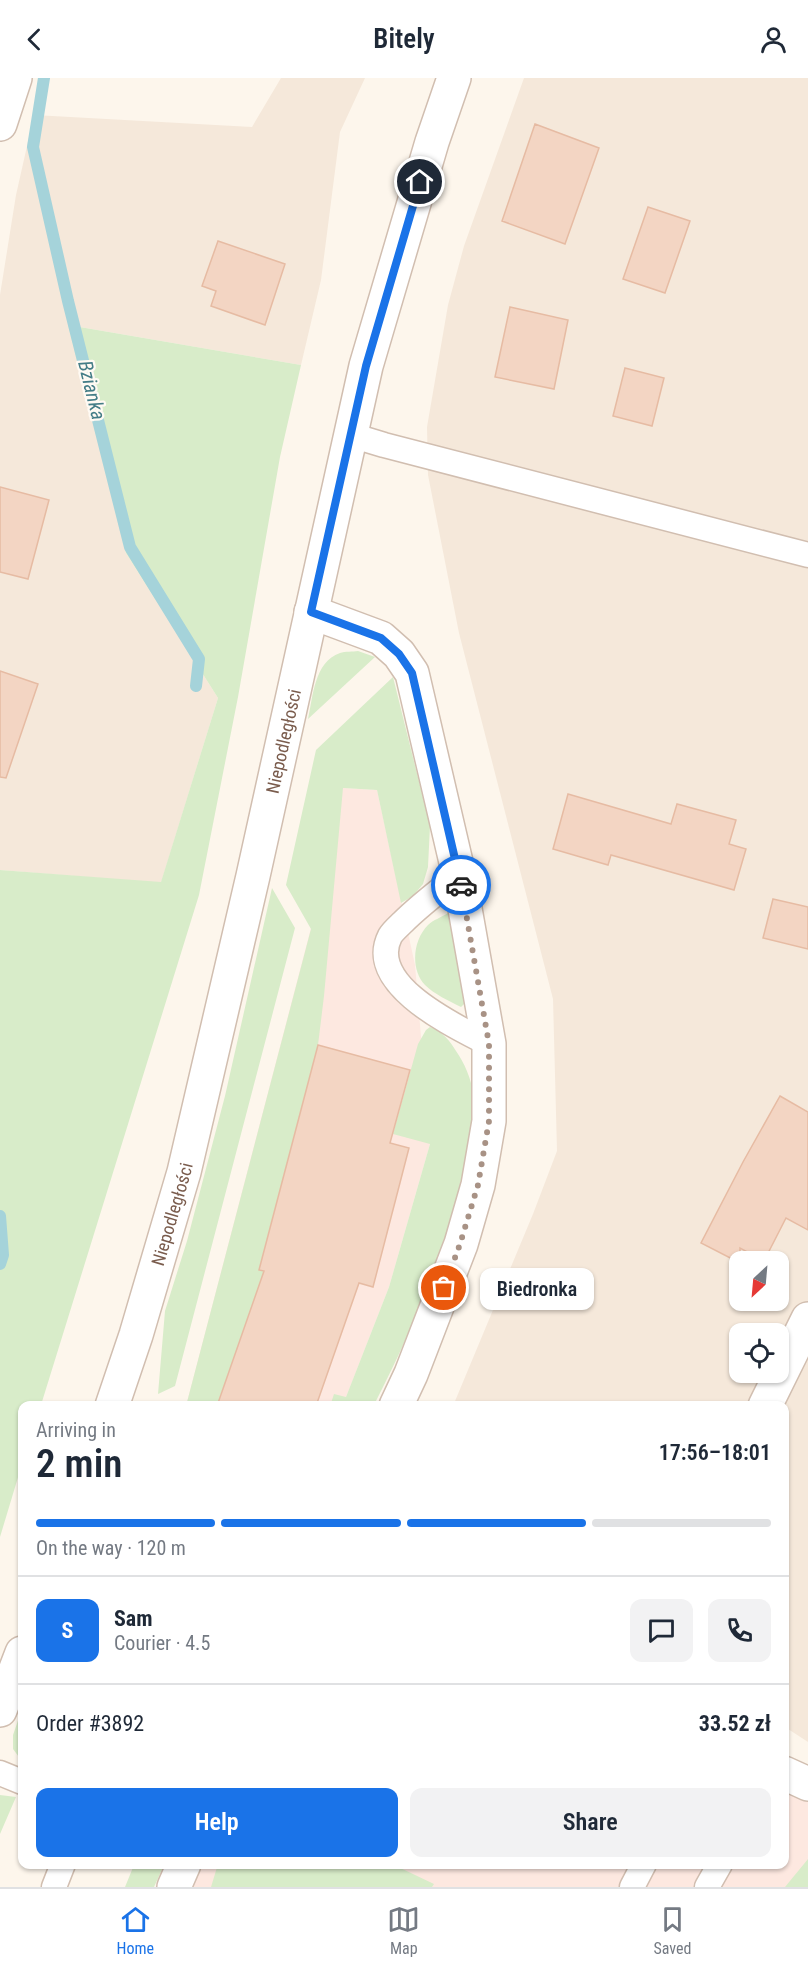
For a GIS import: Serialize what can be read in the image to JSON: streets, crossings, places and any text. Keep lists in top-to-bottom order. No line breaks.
{"streets":{"street":["Niepodległości"]},"water":["Bzianka"],"places":["Biedronka"],"north":"bottom left","page":{"header":"Bitely","bubble":"Biedronka","heading":["2 min","Arriving in","17:56–18:01"],"panel":["Sam","Courier · 4.5","Order #3892","33.52 zł"],"bar":"On the way · 120 m","round":"S","buttons":["Help","Share"],"tabs":["Home","Map","Saved"]}}
